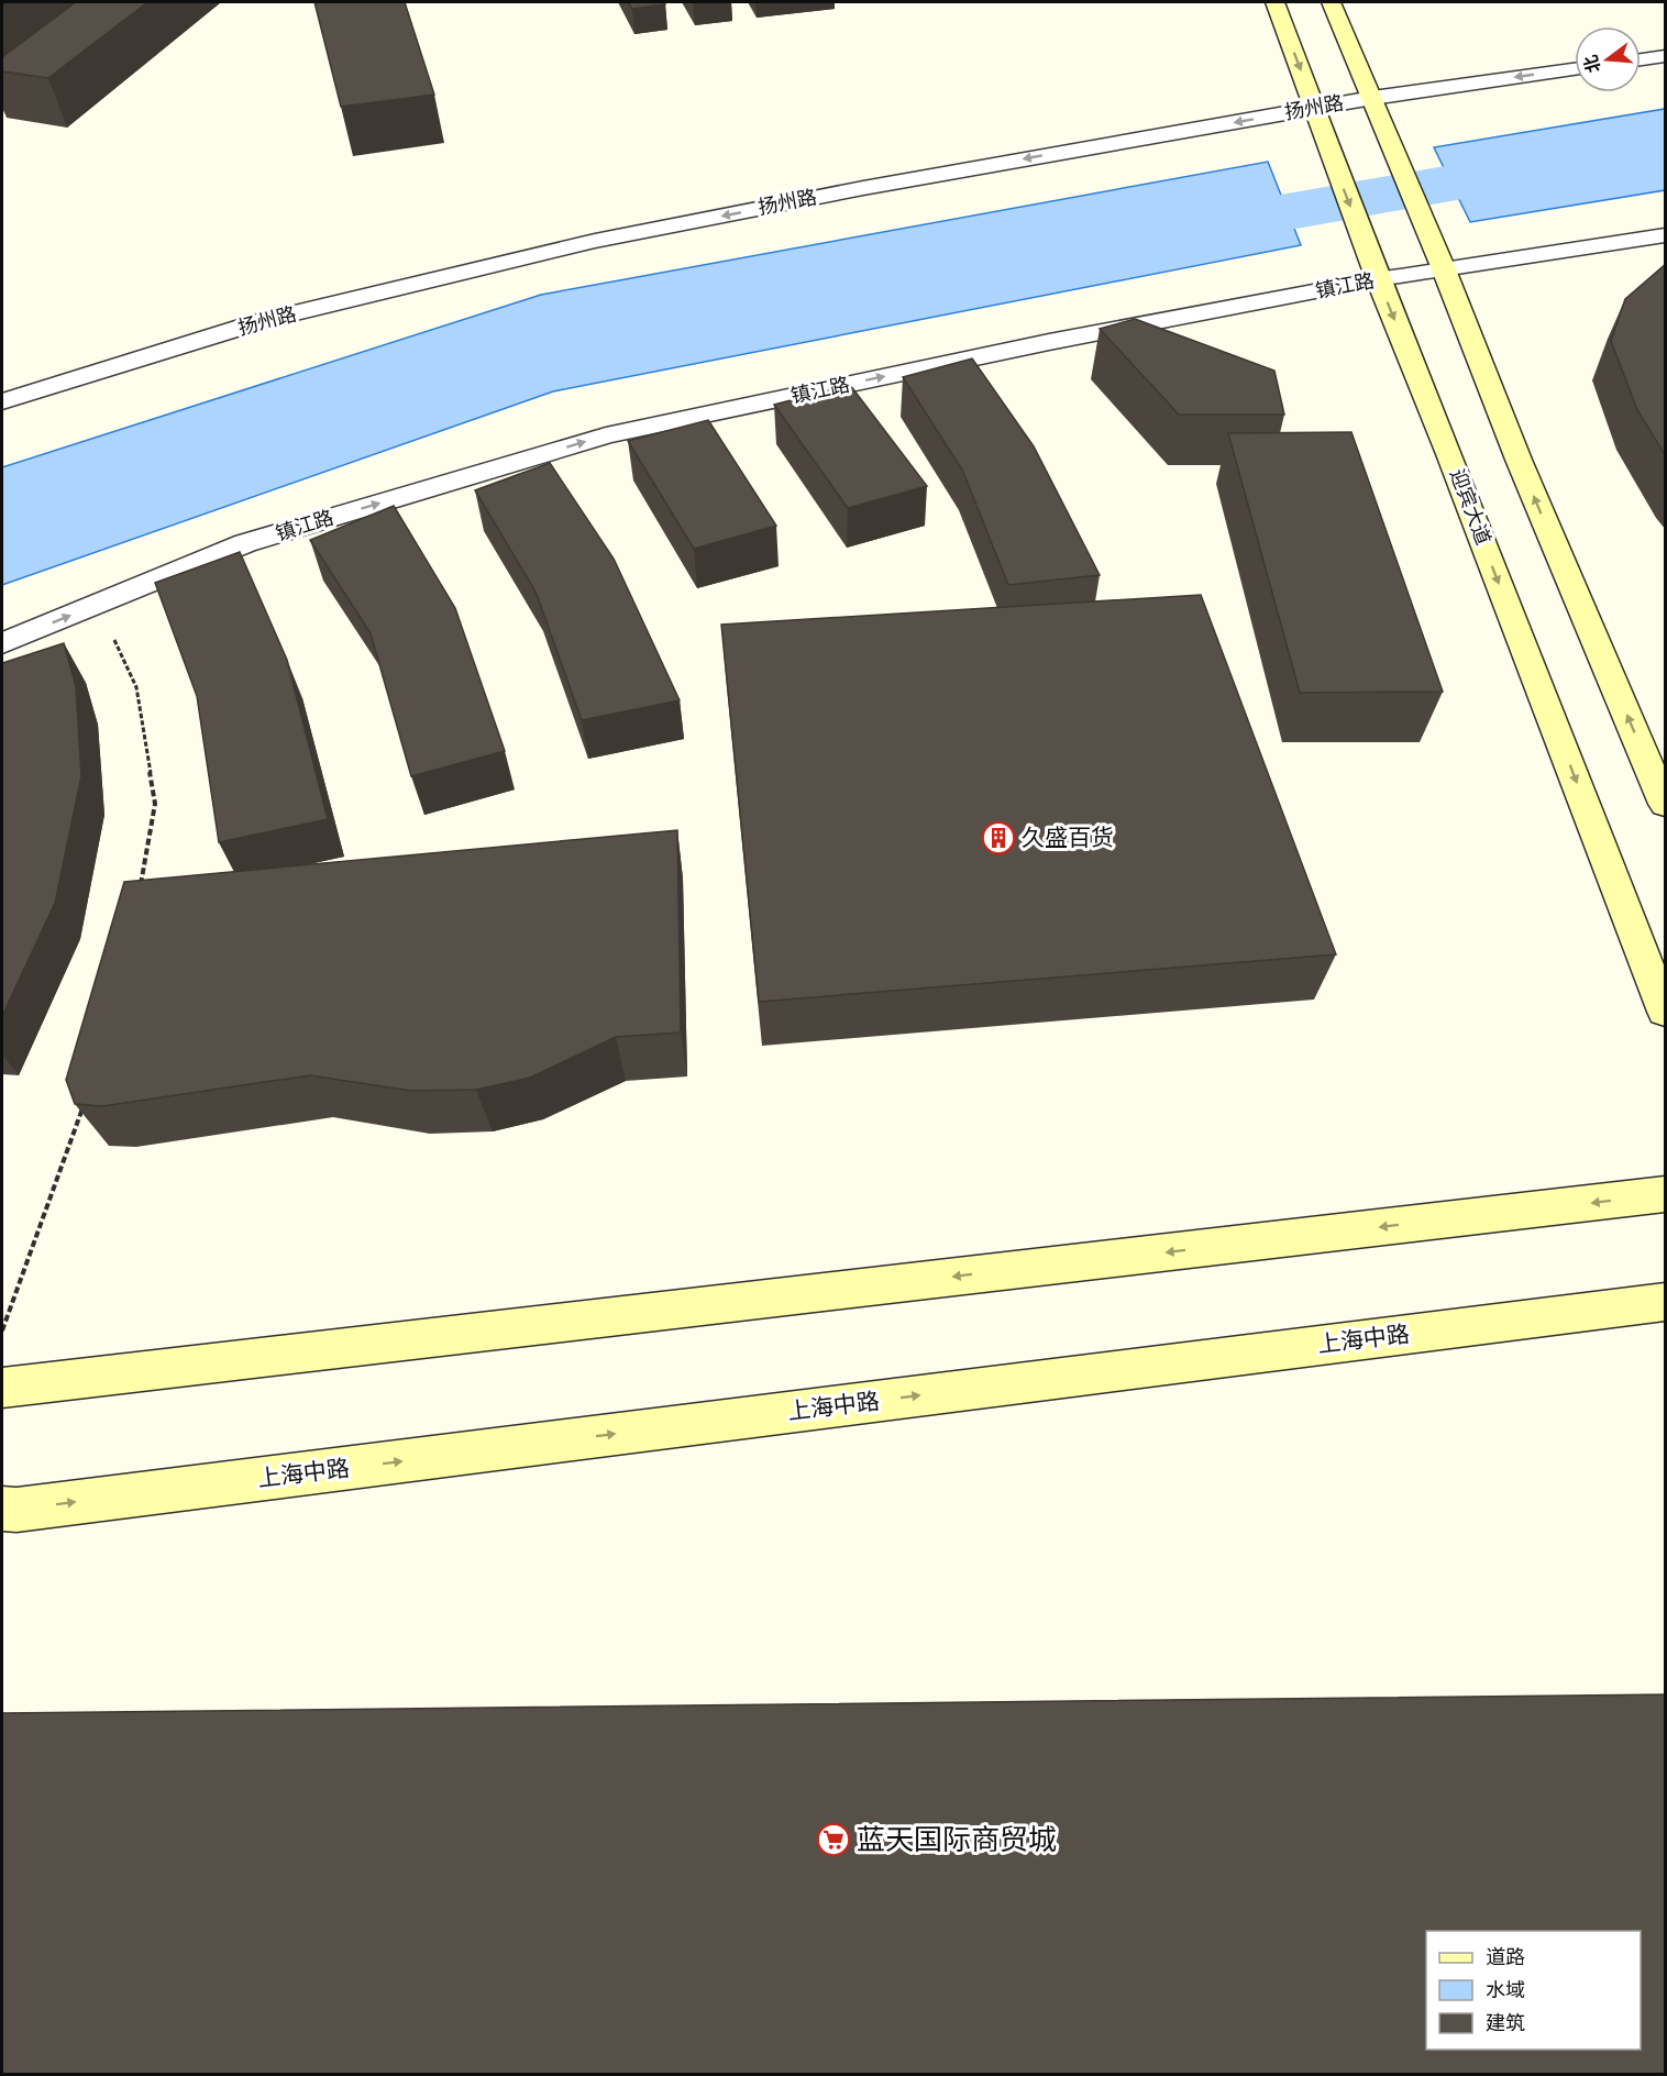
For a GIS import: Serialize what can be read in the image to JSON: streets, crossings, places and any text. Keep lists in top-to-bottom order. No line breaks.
{"streets":{"main road":["迎宾大道","上海中路"],"street":["扬州路","镇江路"]},"crossings":[["扬州路","迎宾大道"],["镇江路","迎宾大道"]],"one_way":["扬州路","镇江路"],"places":{"building":["久盛百货"],"supermarket":["蓝天国际商贸城"]},"legend":["道路","水域","建筑"],"north":"left"}
